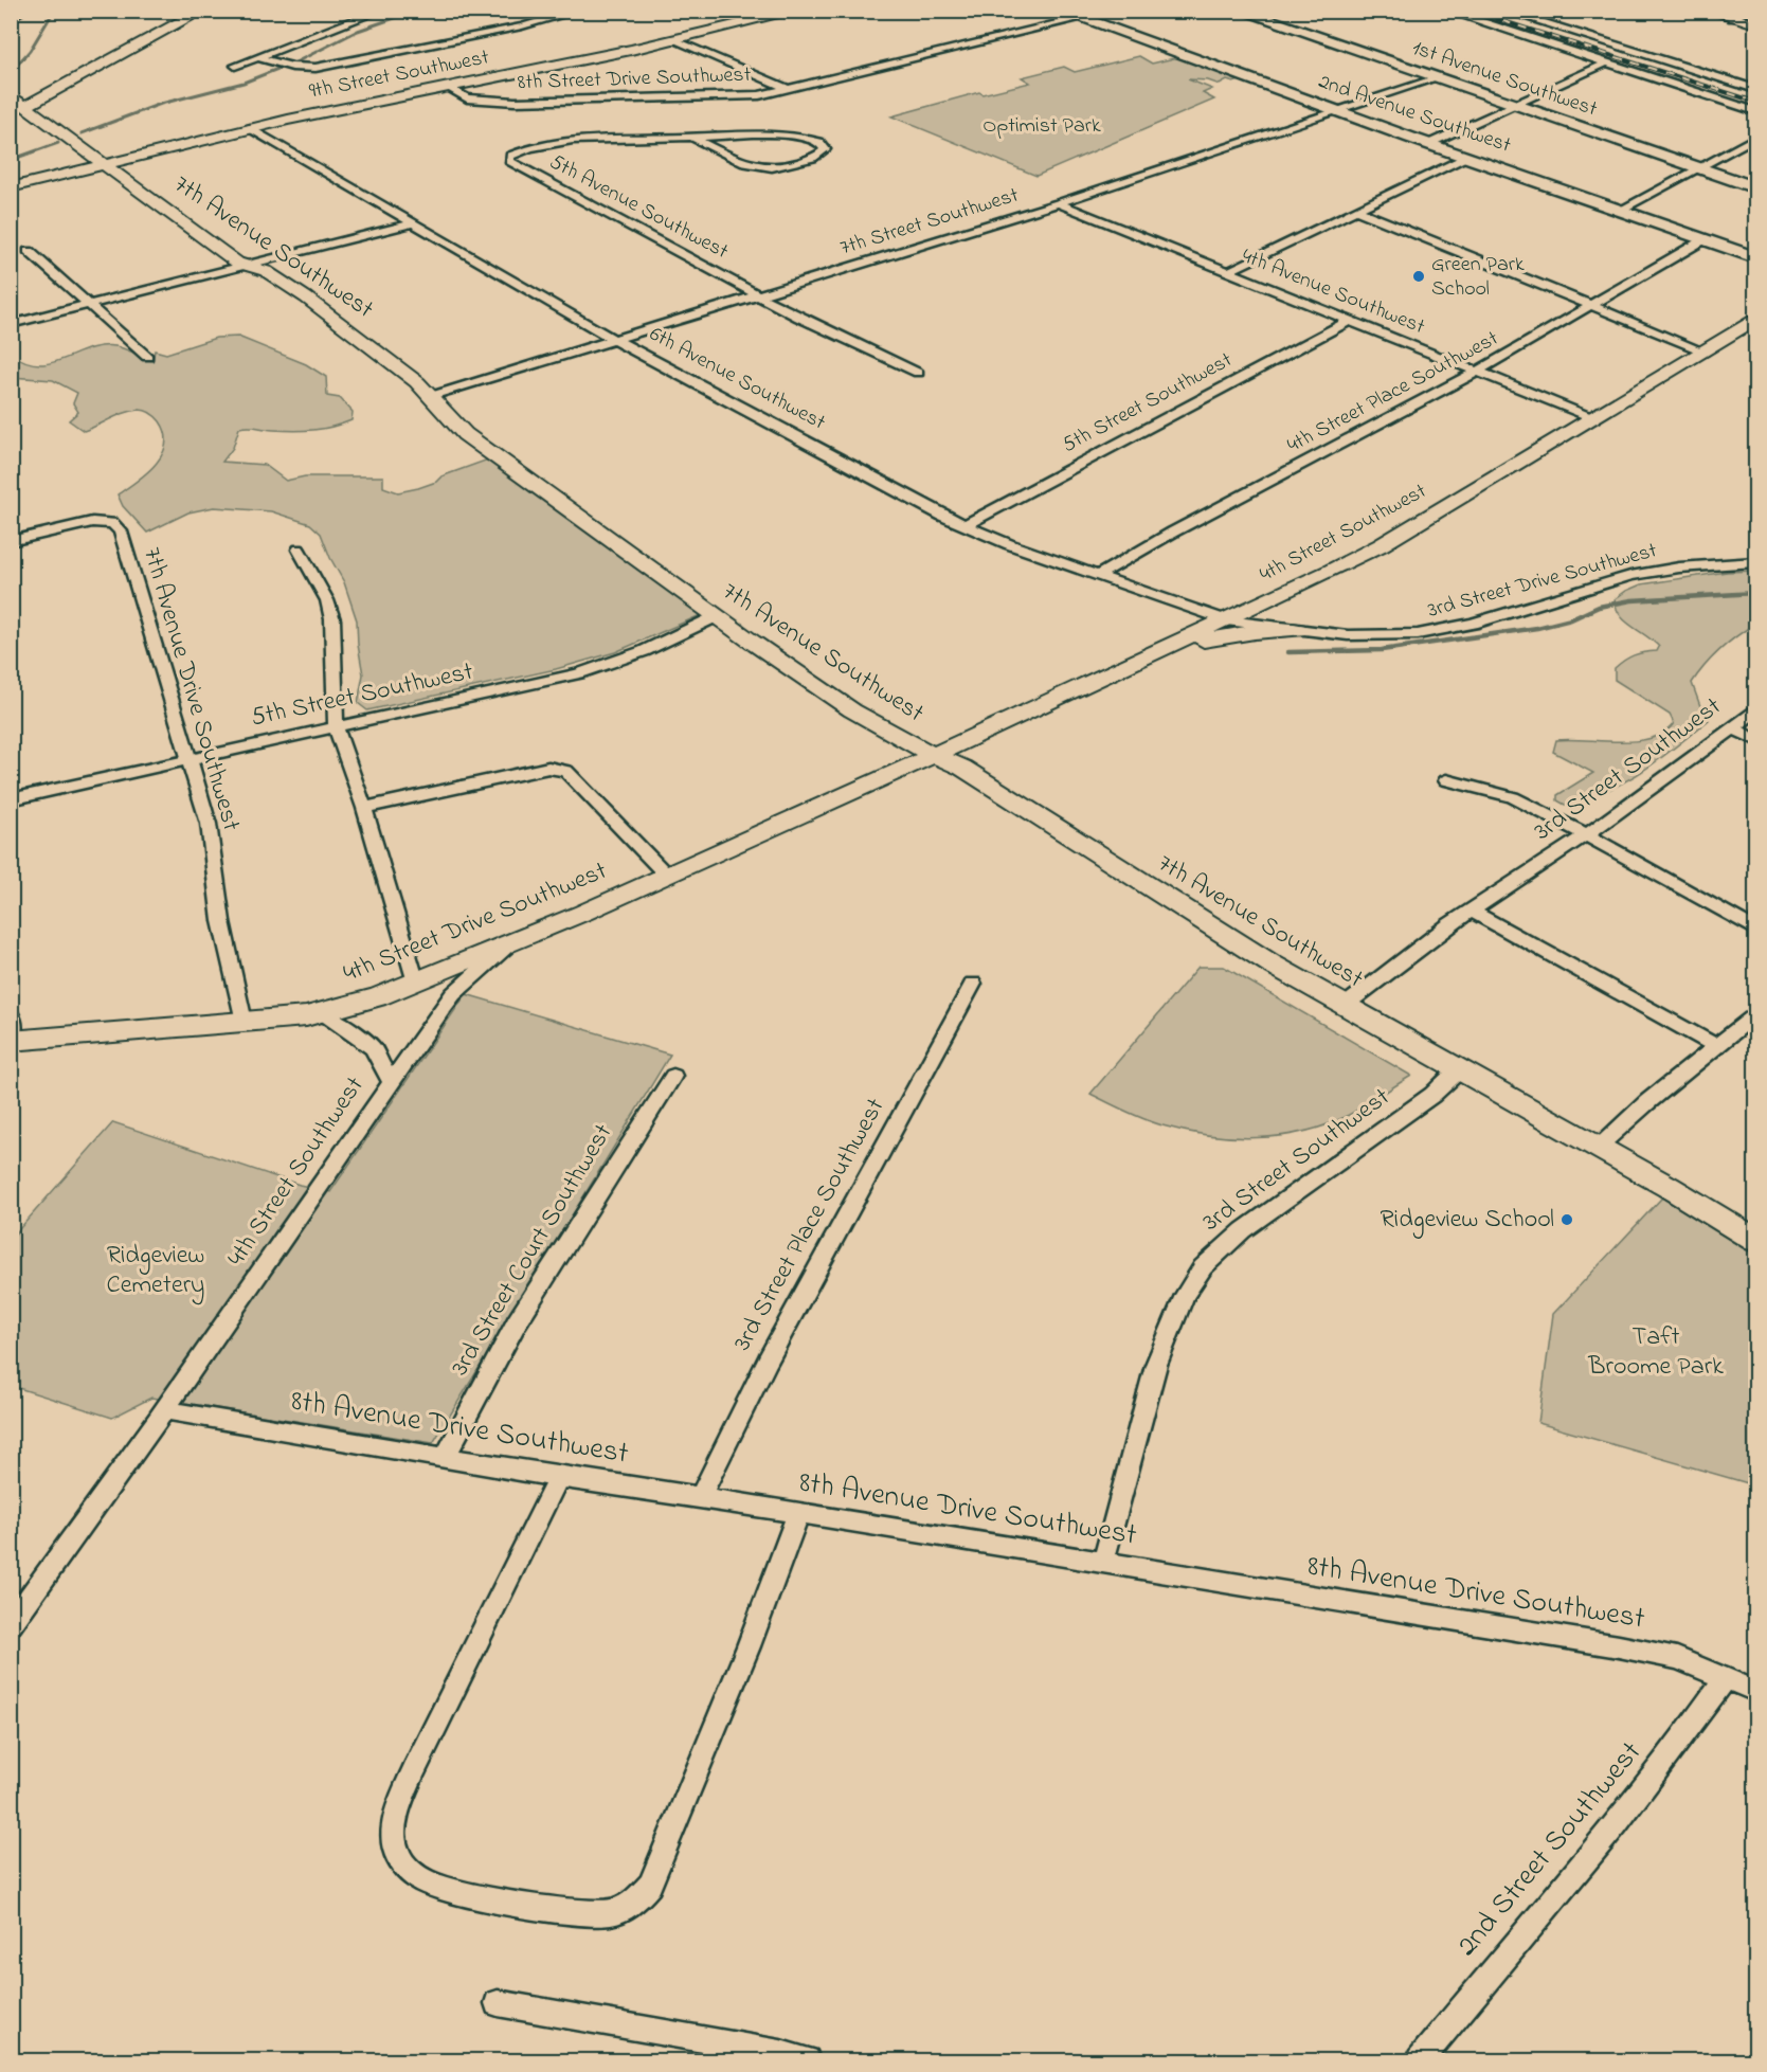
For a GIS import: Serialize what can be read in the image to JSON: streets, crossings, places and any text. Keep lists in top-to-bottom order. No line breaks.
{"streets":{"main road":["1st Avenue Southwest","2nd Avenue Southwest"],"street":["9th Street Southwest","8th Street Drive Southwest","5th Avenue Southwest","7th Street Southwest","7th Avenue Southwest","4th Avenue Southwest","6th Avenue Southwest","4th Street Place Southwest","5th Street Southwest","4th Street Southwest","3rd Street Drive Southwest","7th Avenue Drive Southwest","3rd Street Southwest","4th Street Drive Southwest","3rd Street Place Southwest","3rd Street Court Southwest","8th Avenue Drive Southwest","2nd Street Southwest"]},"crossings":[["9th Street Southwest","8th Street Drive Southwest"],["9th Street Southwest","7th Avenue Southwest"],["9th Street Southwest","6th Avenue Southwest"],["8th Street Drive Southwest","2nd Avenue Southwest"],["1st Avenue Southwest","7th Street Southwest"],["2nd Avenue Southwest","7th Street Southwest"],["2nd Avenue Southwest","4th Street Place Southwest"],["5th Avenue Southwest","7th Street Southwest"],["7th Street Southwest","7th Avenue Southwest"],["7th Street Southwest","4th Avenue Southwest"],["7th Street Southwest","6th Avenue Southwest"],["7th Avenue Southwest","5th Street Southwest"],["7th Avenue Southwest","4th Street Southwest"],["7th Avenue Southwest","3rd Street Southwest"],["7th Avenue Southwest","4th Street Drive Southwest"],["4th Avenue Southwest","4th Street Place Southwest"],["4th Avenue Southwest","5th Street Southwest"],["4th Avenue Southwest","4th Street Southwest"],["6th Avenue Southwest","4th Street Place Southwest"],["6th Avenue Southwest","5th Street Southwest"],["6th Avenue Southwest","4th Street Southwest"],["6th Avenue Southwest","3rd Street Drive Southwest"],["5th Street Southwest","7th Avenue Drive Southwest"],["4th Street Southwest","3rd Street Drive Southwest"],["4th Street Southwest","4th Street Drive Southwest"],["4th Street Southwest","8th Avenue Drive Southwest"],["7th Avenue Drive Southwest","4th Street Drive Southwest"],["3rd Street Southwest","8th Avenue Drive Southwest"],["3rd Street Place Southwest","8th Avenue Drive Southwest"],["3rd Street Court Southwest","8th Avenue Drive Southwest"],["8th Avenue Drive Southwest","2nd Street Southwest"]],"parks":["Optimist Park","Ridgeview Cemetery","Taft Broome Park"],"places":["Green Park School","Ridgeview School"]}
